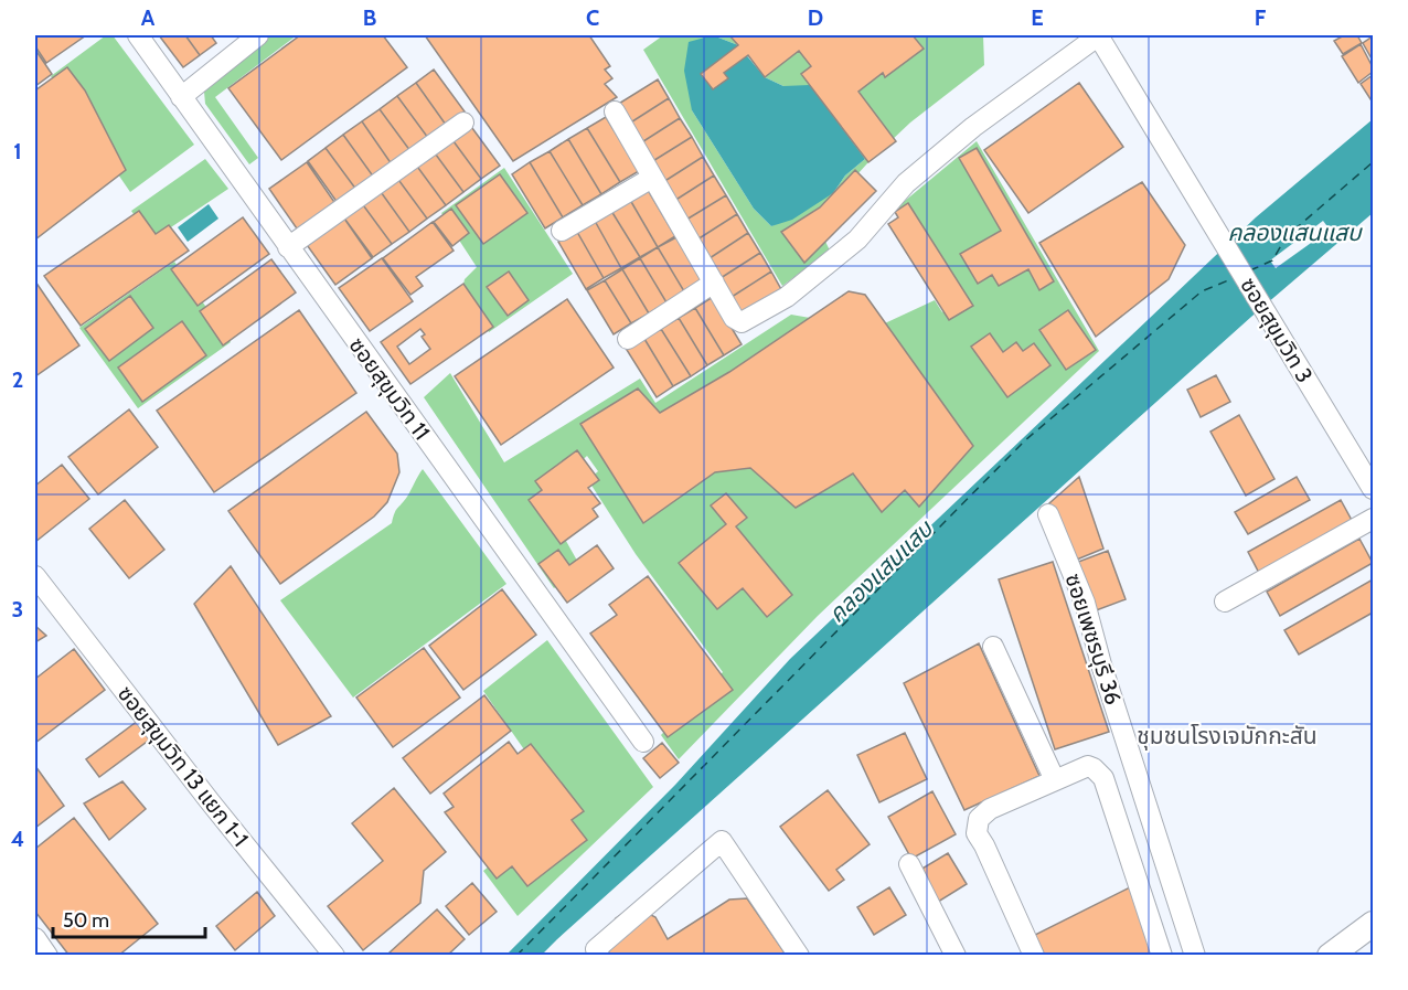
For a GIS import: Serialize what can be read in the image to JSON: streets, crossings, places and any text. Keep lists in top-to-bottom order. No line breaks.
{"streets":{"street":["ซอยสุขุมวิท 3","ซอยสุขุมวิท 11","ซอยเพชรบุรี 36","ซอยสุขุมวิท 13 แยก 1-1"]},"districts":["ชุมชนโรงเจมักกะสัน"],"water":["คลองแสนแสบ"],"scale_bar":"50 m","grid":{"columns":["A","B","C","D","E","F"],"rows":["1","2","3","4"]}}
